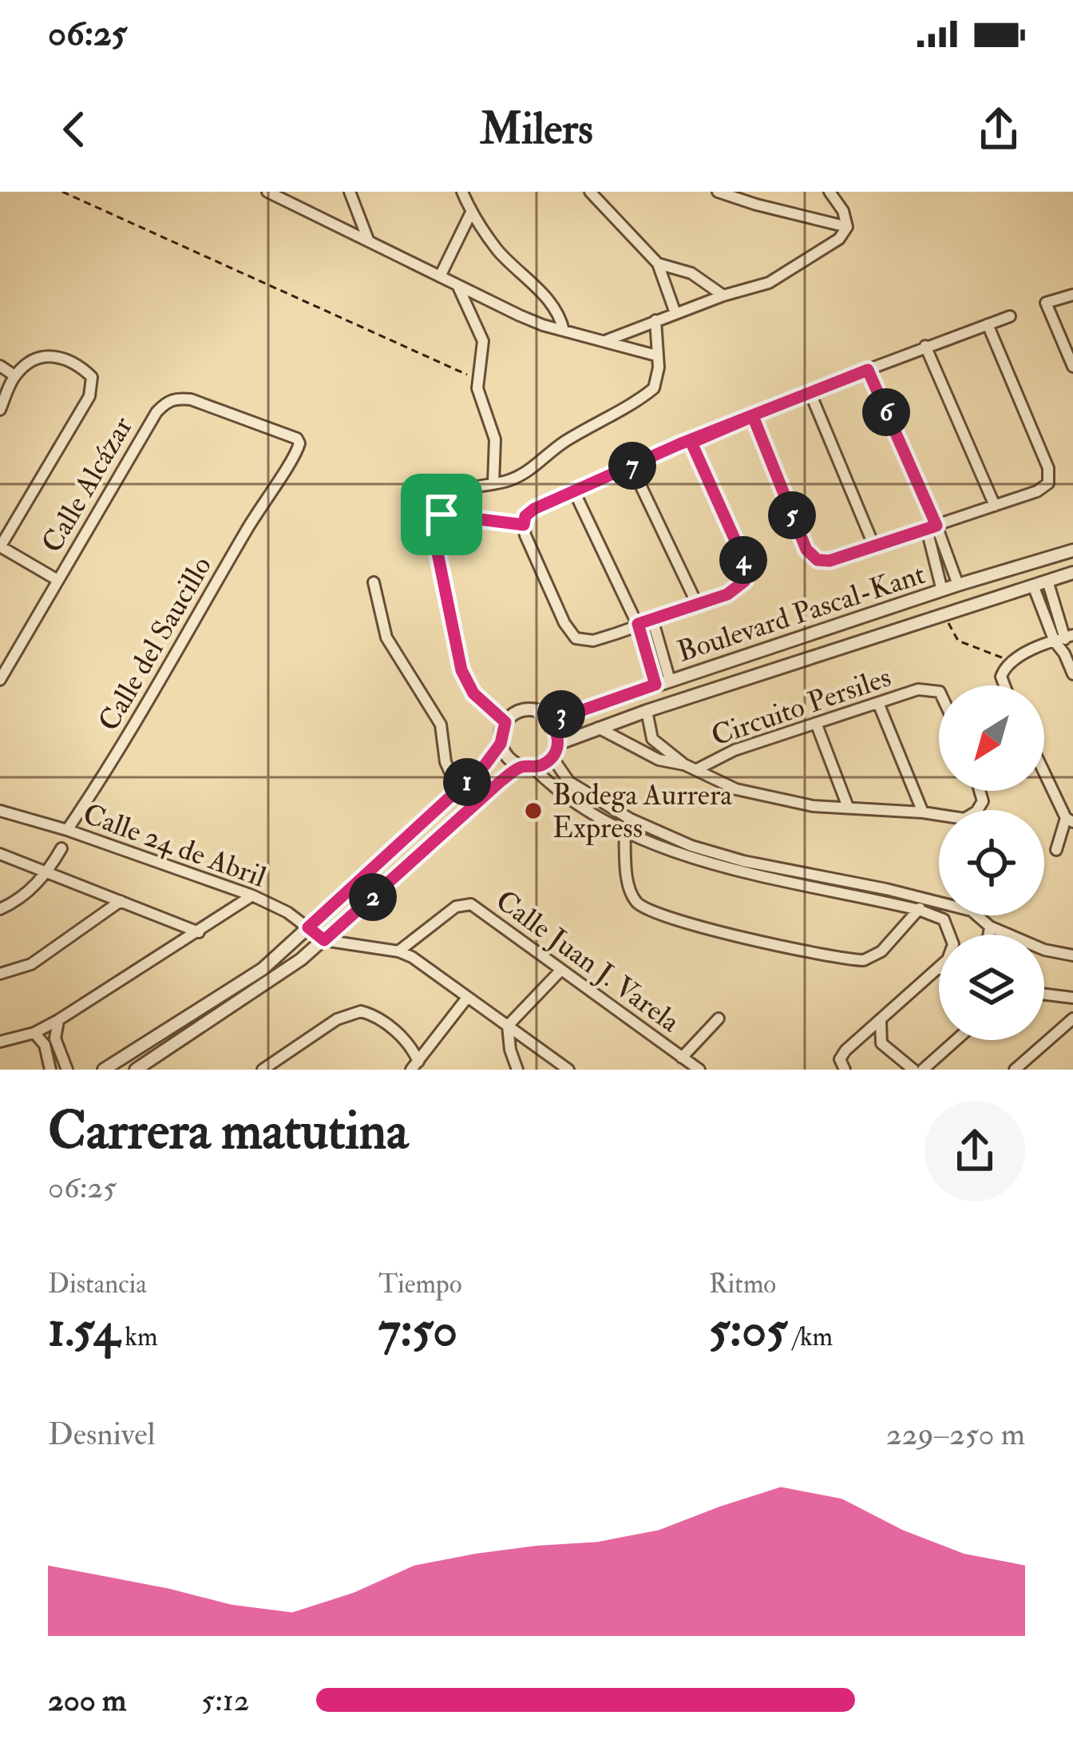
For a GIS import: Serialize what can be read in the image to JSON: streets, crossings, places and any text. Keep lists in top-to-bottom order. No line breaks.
{"streets":{"street":["Calle Alcázar","Boulevard Pascal-Kant","Calle del Saucillo","Circuito Persiles","Calle 24 de Abril","Calle Juan J. Varela"]},"crossings":[["Calle Alcázar","Calle del Saucillo"],["Boulevard Pascal-Kant","Circuito Persiles"],["Calle del Saucillo","Calle 24 de Abril"]],"places":["Bodega Aurrera Express"],"north":"bottom left","page":{"status":"06:25","header":"Milers","pins":["6","7","5","4","3","1","2"],"heading":["Carrera matutina","06:25"],"stats":[["Distancia","1.54 km"],["Tiempo","7:50"],["Ritmo","5:05 /km"]],"chart":["Desnivel","229–250 m"],"list":[{"name":"200 m","note":"5:12"}]}}
